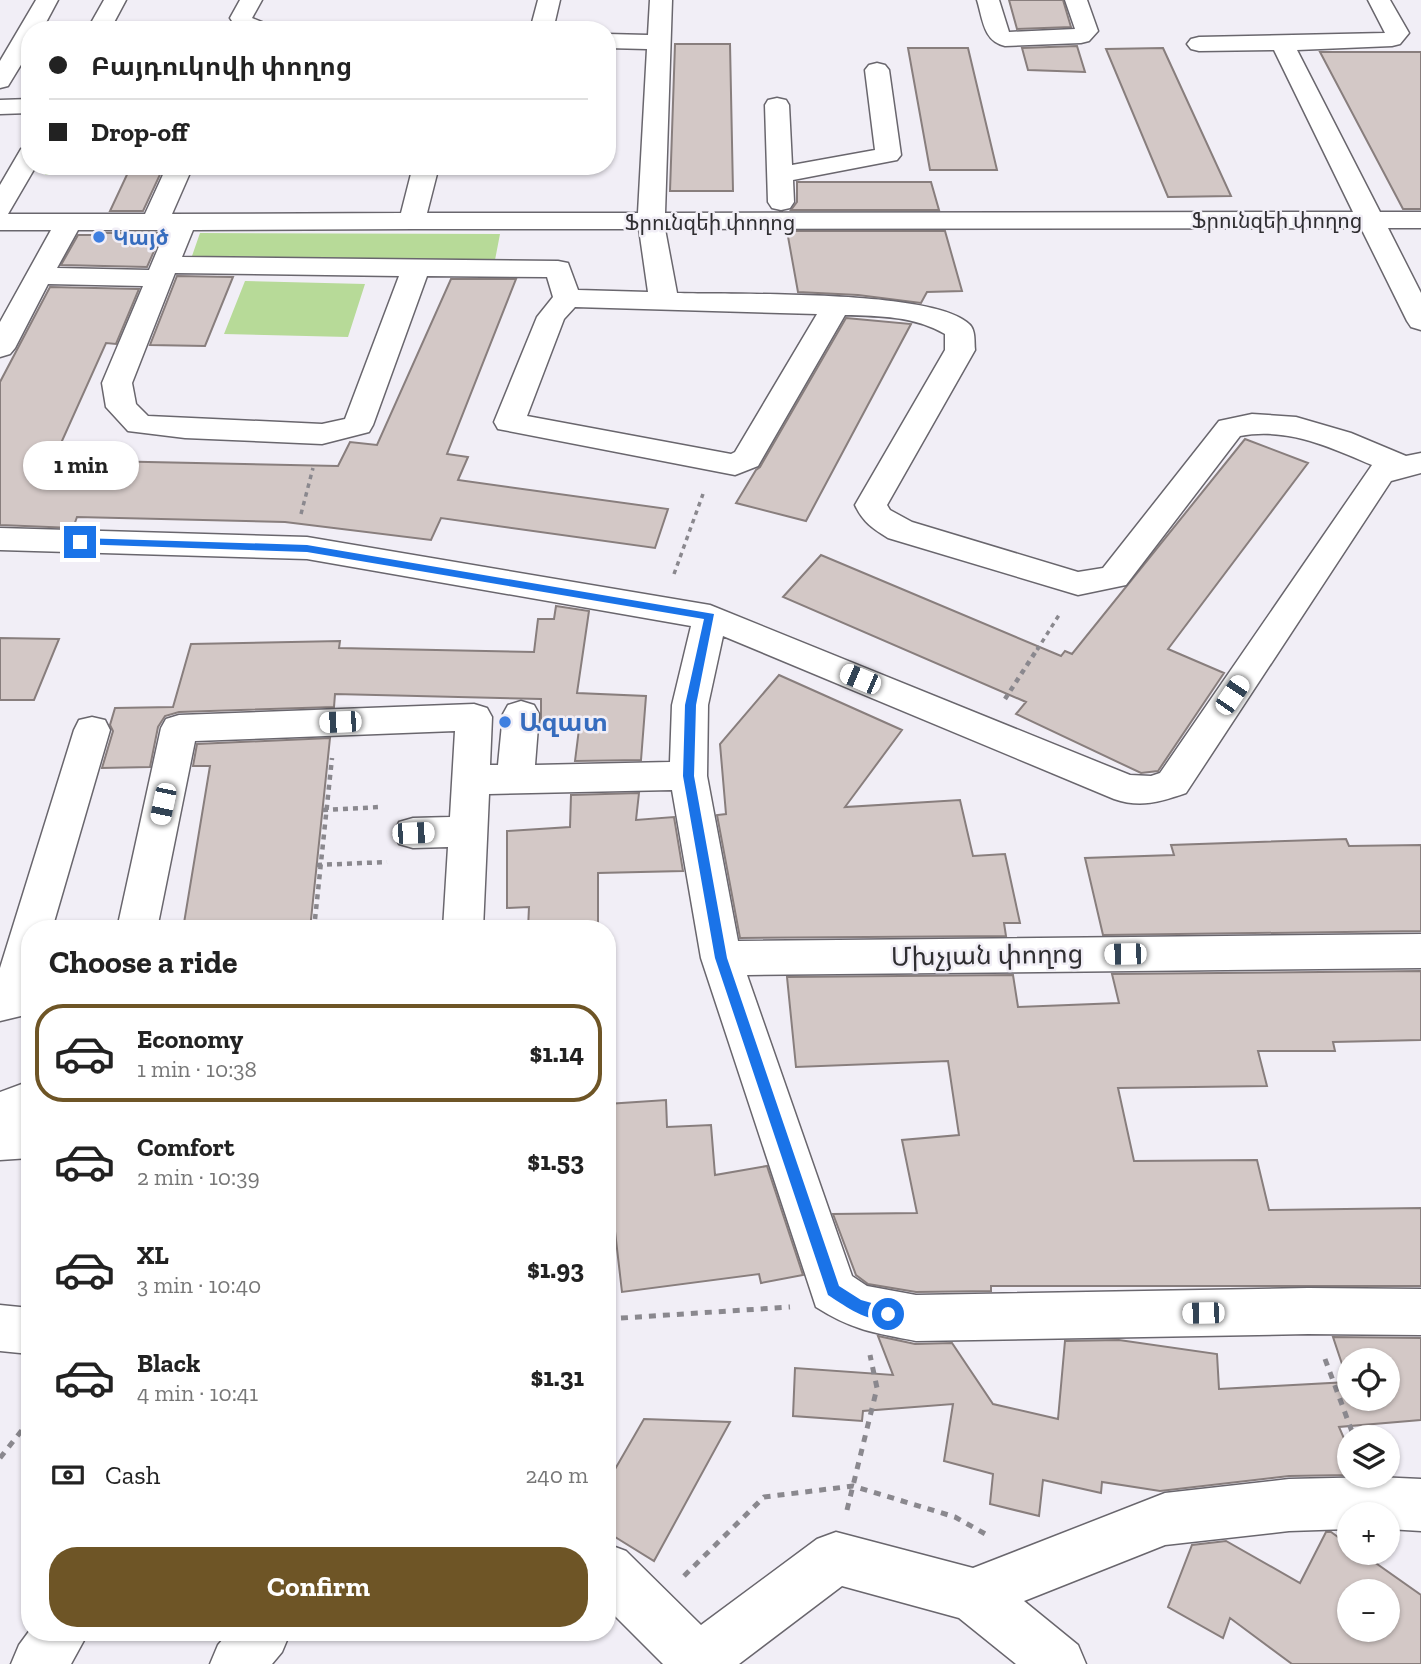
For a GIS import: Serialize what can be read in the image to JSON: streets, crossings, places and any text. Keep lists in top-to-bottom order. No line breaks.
{"streets":{"street":["Ֆրունզեի փողոց","Մխչյան փողոց"]},"places":["Կայծ","Ազատ"],"page":{"banner":["Բայդուկովի փողոց","Drop-off"],"bubble":"1 min","heading":"Choose a ride","list":[{"name":"Economy","note":"1 min · 10:38","value":"$1.14"},{"name":"Comfort","note":"2 min · 10:39","value":"$1.53"},{"name":"XL","note":"3 min · 10:40","value":"$1.93"},{"name":"Black","note":"4 min · 10:41","value":"$1.31"}],"map_buttons":["+","−"],"pay":["Cash","240 m"],"buttons":"Confirm"}}
